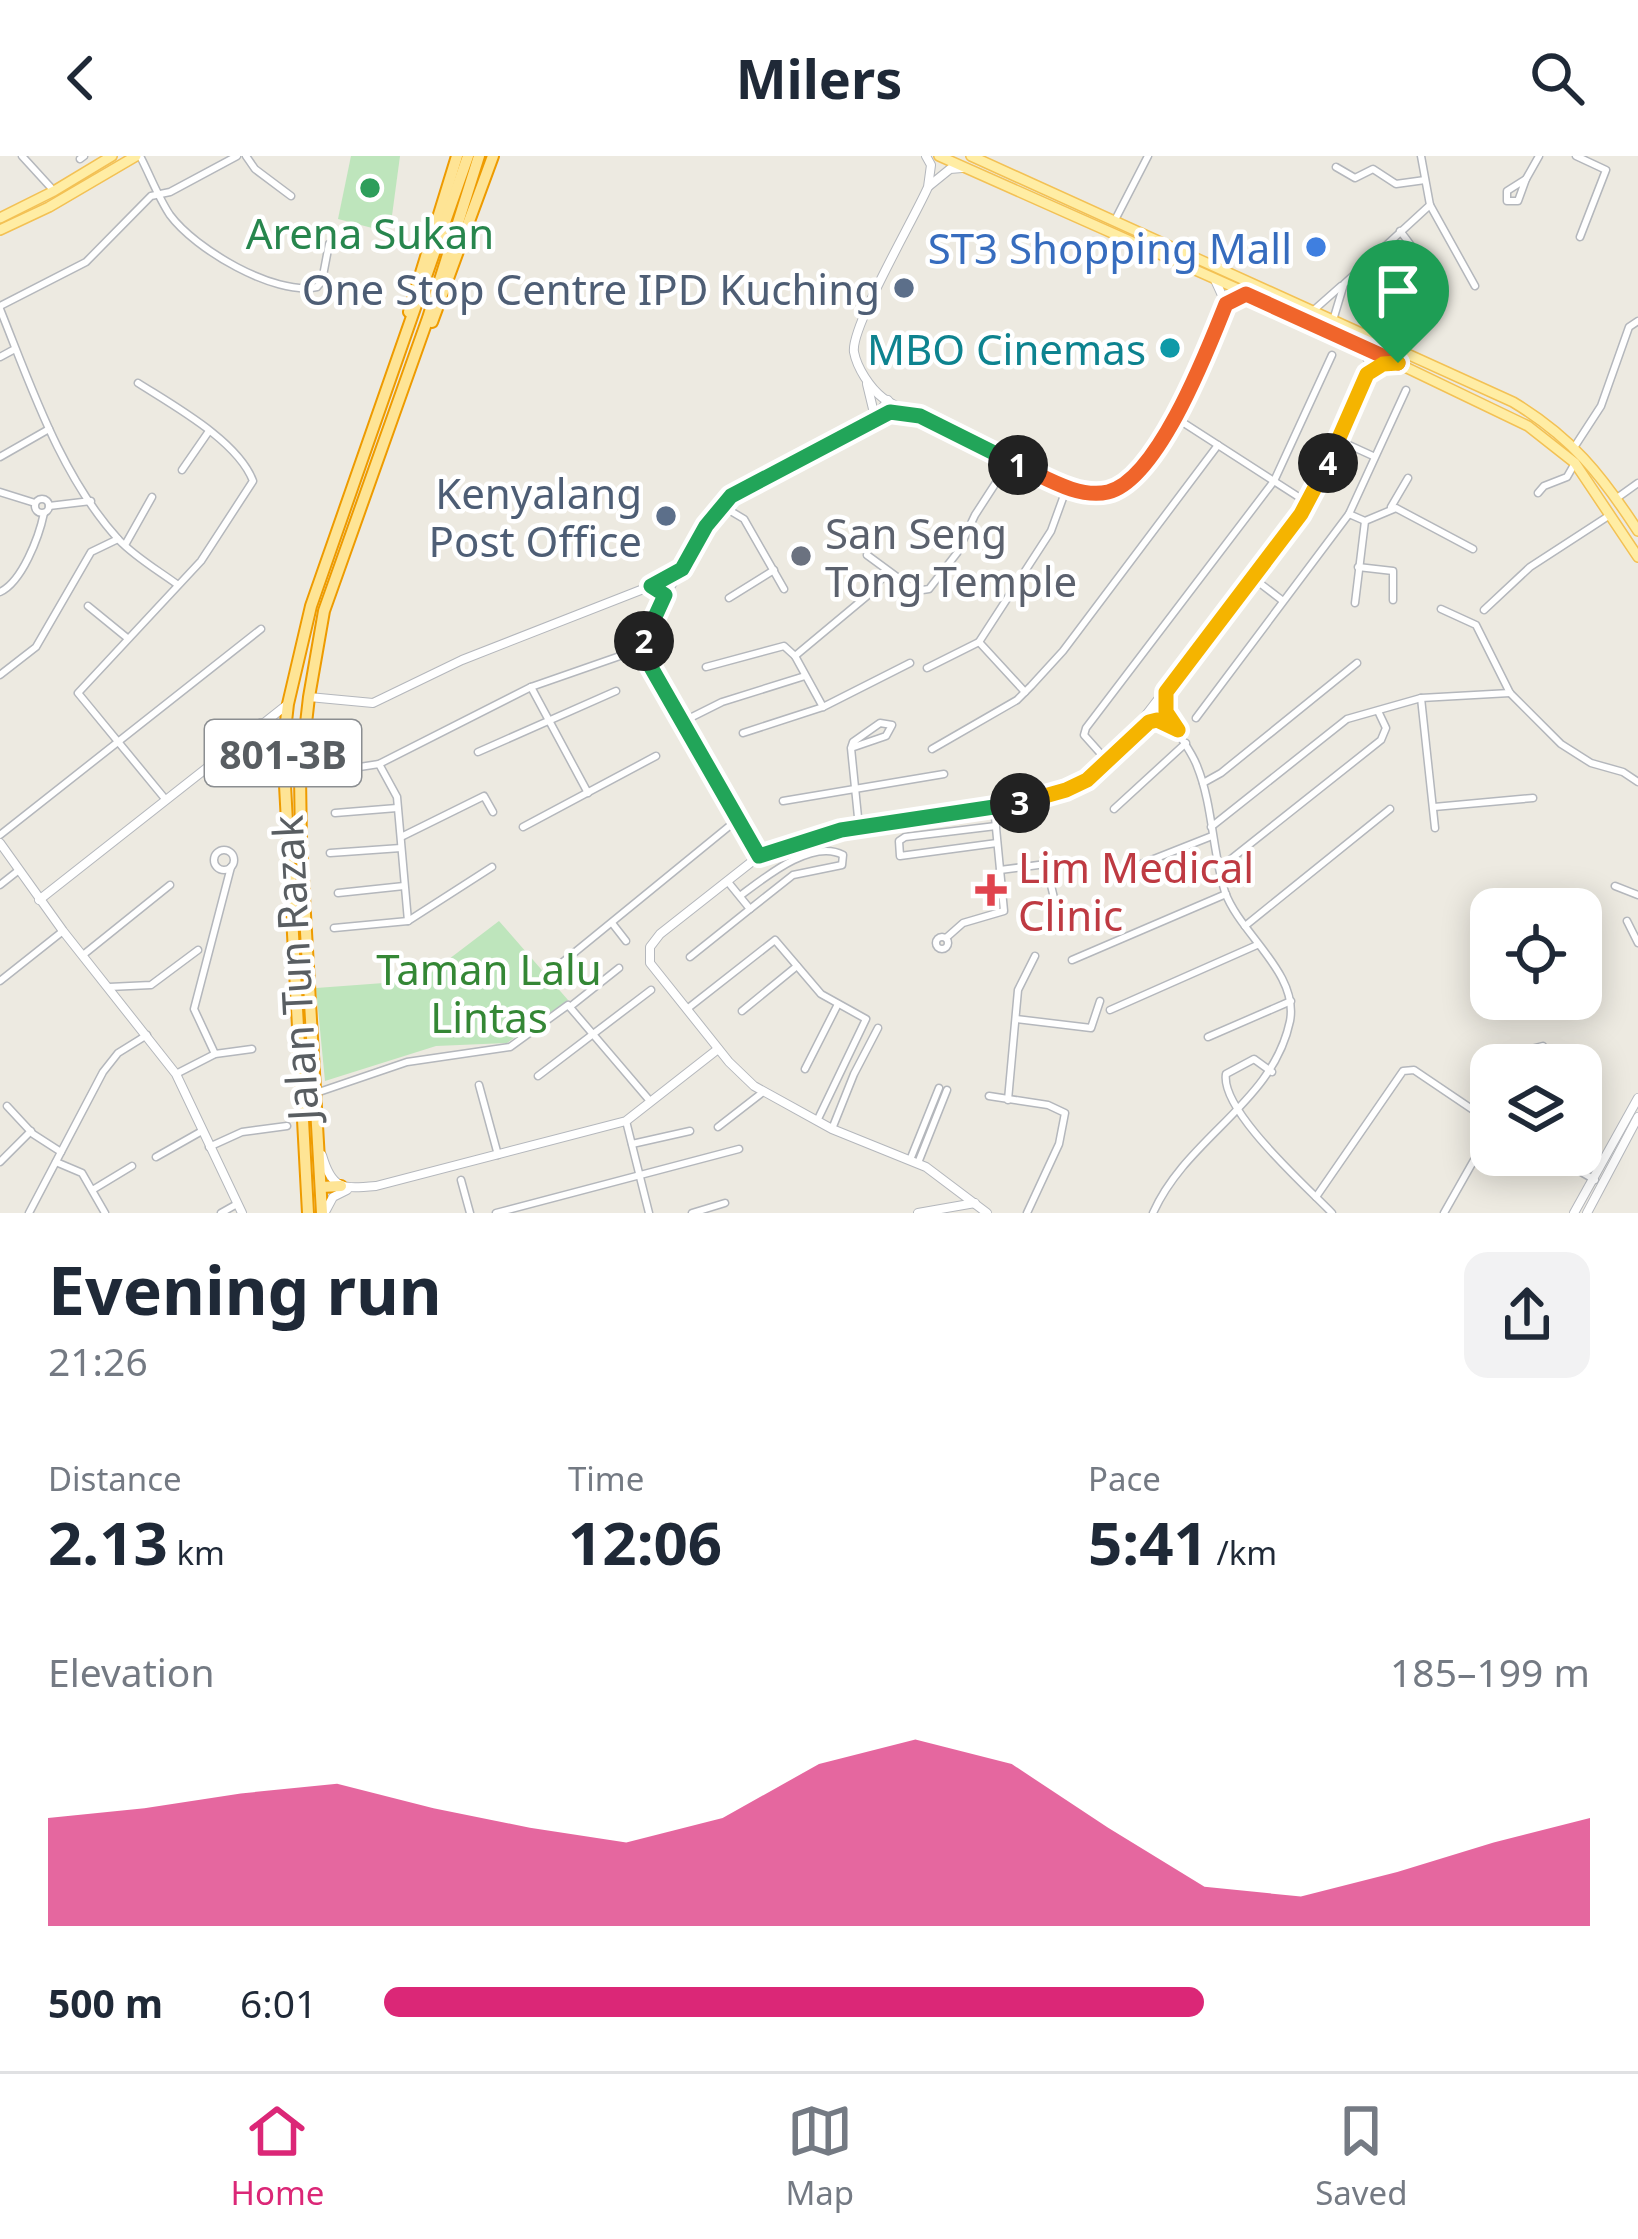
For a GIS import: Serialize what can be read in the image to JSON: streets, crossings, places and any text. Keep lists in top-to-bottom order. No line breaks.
{"streets":{"highway":["801-3B","Jalan Tun Razak"]},"parks":["Taman Lalu Lintas"],"places":{"other":["Arena Sukan","ST3 Shopping Mall","One Stop Centre IPD Kuching","MBO Cinemas","Kenyalang Post Office","San Seng Tong Temple"],"health":["Lim Medical Clinic"]},"page":{"header":"Milers","pins":["4","1","2","3"],"heading":["Evening run","21:26"],"stats":[["Distance","2.13 km"],["Time","12:06"],["Pace","5:41 /km"]],"chart":["Elevation","185–199 m"],"list":[{"name":"500 m","note":"6:01"}],"tabs":["Home","Map","Saved"]}}
